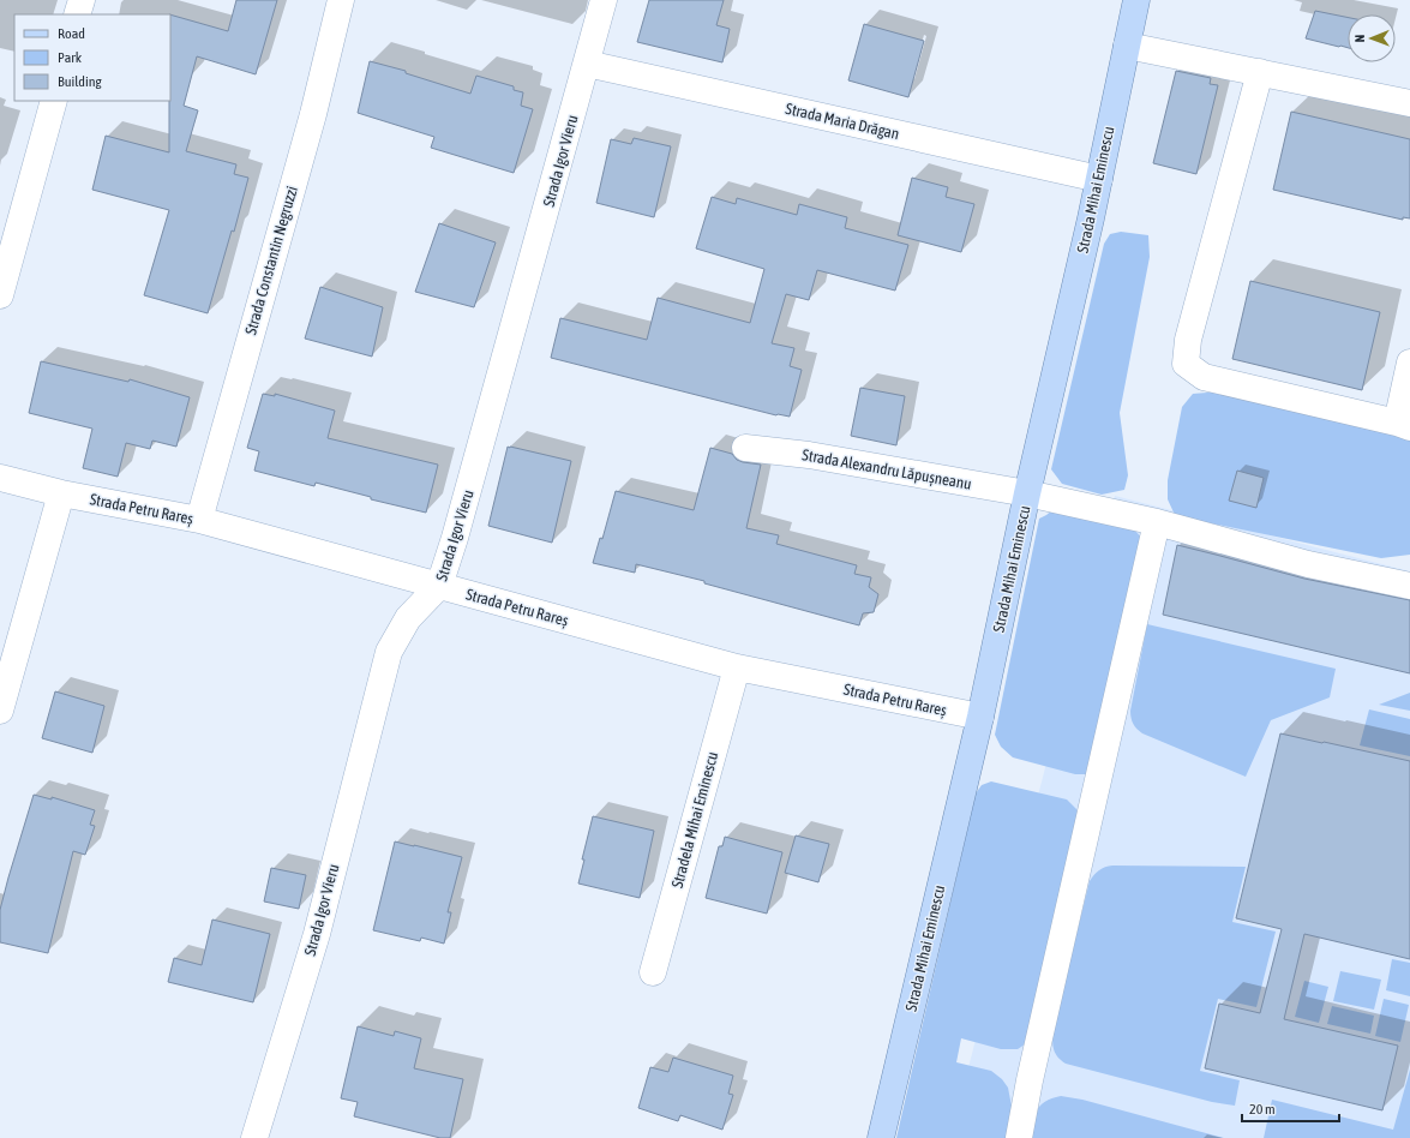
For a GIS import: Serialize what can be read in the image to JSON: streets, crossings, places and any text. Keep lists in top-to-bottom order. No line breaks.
{"streets":{"main road":["Strada Mihai Eminescu"],"street":["Strada Maria Drăgan","Strada Igor Vieru","Strada Constantin Negruzzi","Strada Alexandru Lăpușneanu","Strada Petru Rareș","Stradela Mihai Eminescu"]},"crossings":[["Strada Maria Drăgan","Strada Igor Vieru"],["Strada Maria Drăgan","Strada Mihai Eminescu"],["Strada Igor Vieru","Strada Petru Rareș"],["Strada Mihai Eminescu","Strada Alexandru Lăpușneanu"],["Strada Mihai Eminescu","Strada Petru Rareș"],["Strada Constantin Negruzzi","Strada Petru Rareș"],["Strada Petru Rareș","Stradela Mihai Eminescu"]],"legend":["Road","Park","Building"],"scale_bar":"20 m","north":"left"}
